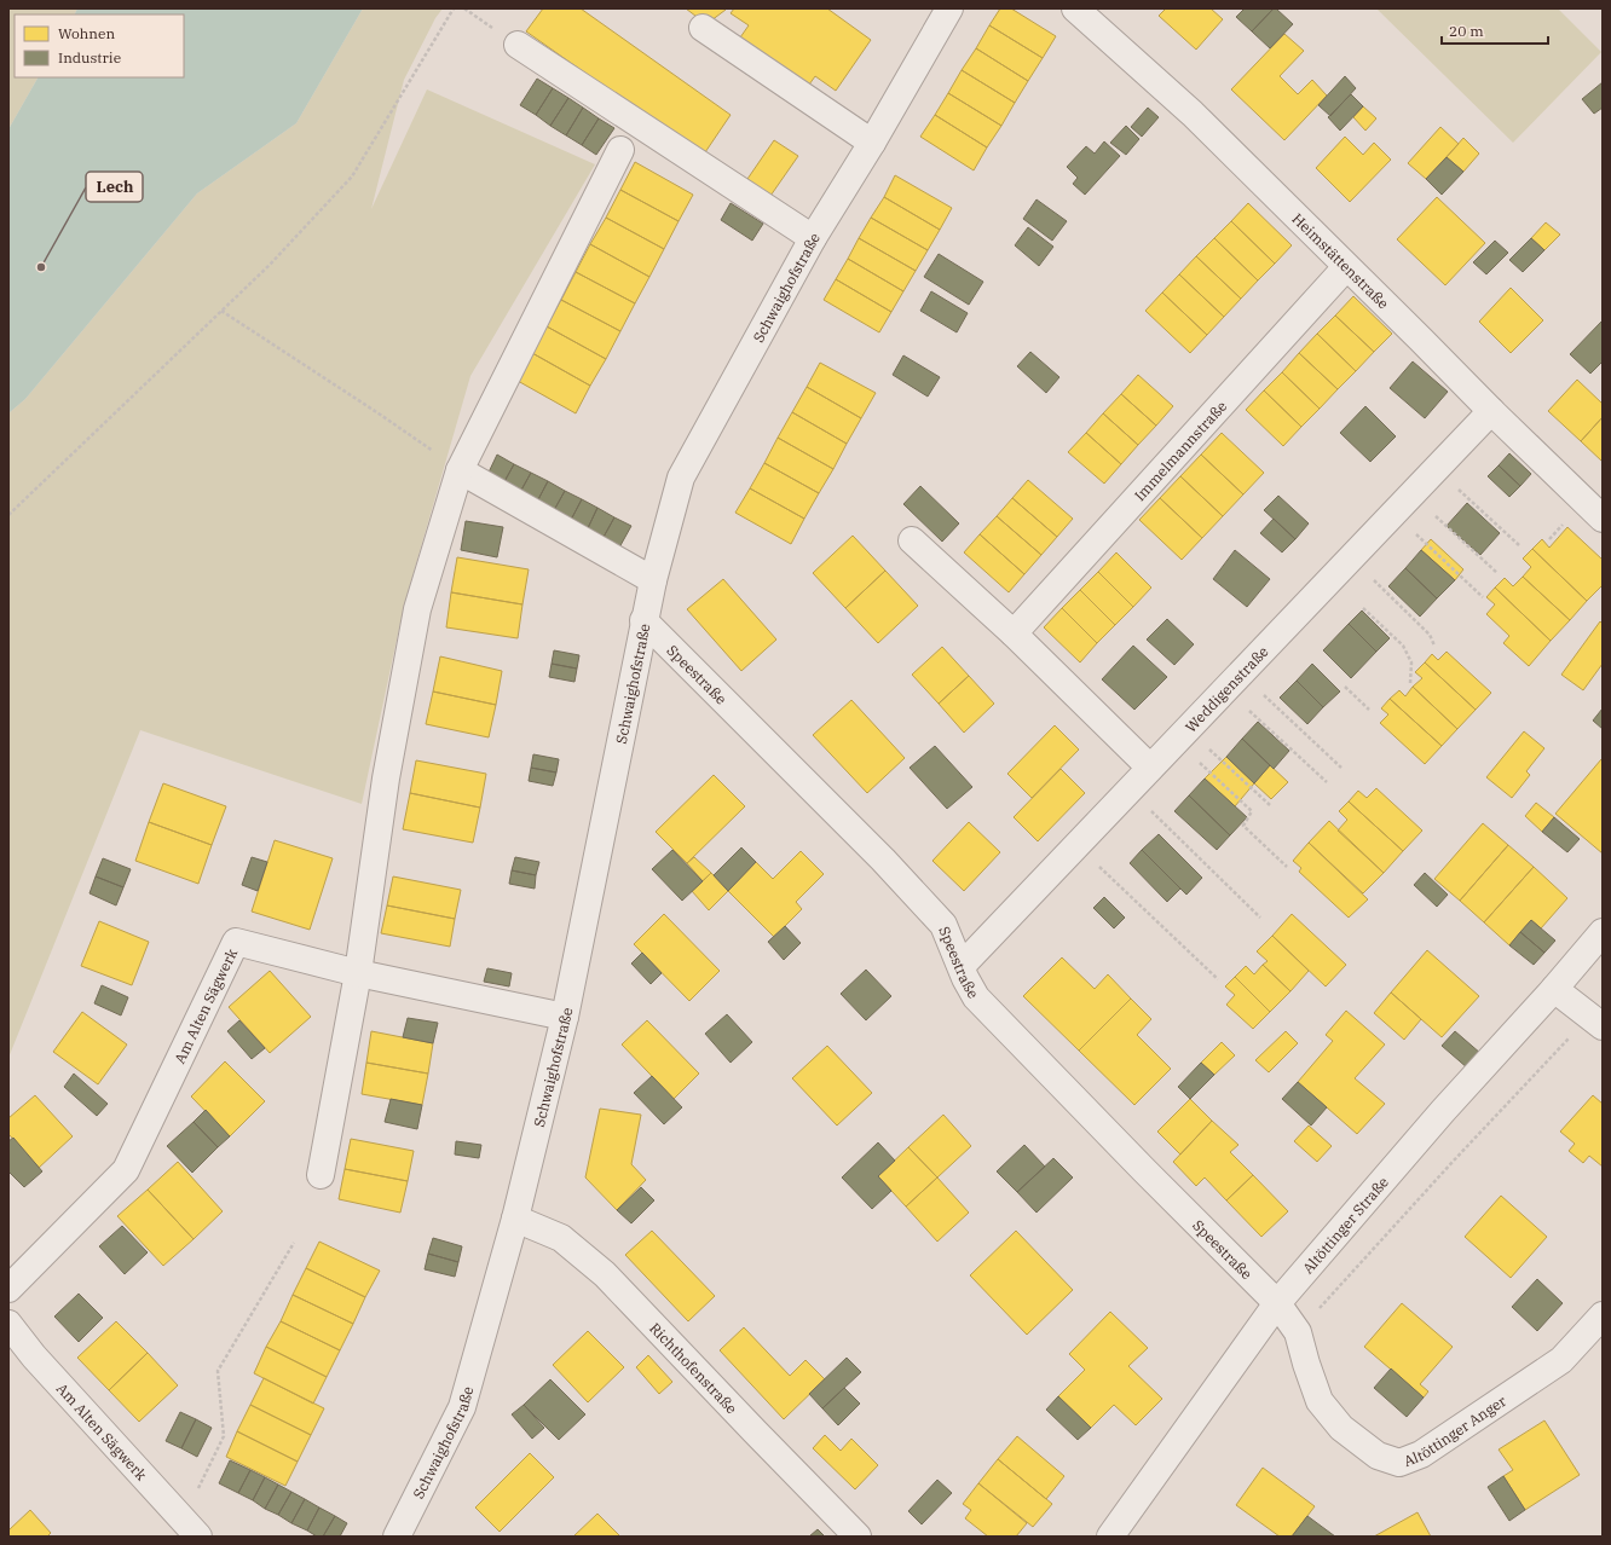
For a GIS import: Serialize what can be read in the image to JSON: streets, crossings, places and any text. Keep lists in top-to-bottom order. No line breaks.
{"streets":{"street":["Heimstättenstraße","Schwaighofstraße","Immelmannstraße","Speestraße","Weddigenstraße","Am Alten Sägwerk","Altöttinger Straße","Richthofenstraße","Altöttinger Anger"]},"crossings":[["Heimstättenstraße","Immelmannstraße"],["Heimstättenstraße","Weddigenstraße"],["Schwaighofstraße","Speestraße"],["Schwaighofstraße","Am Alten Sägwerk"],["Schwaighofstraße","Richthofenstraße"],["Speestraße","Weddigenstraße"],["Speestraße","Altöttinger Straße"],["Speestraße","Altöttinger Anger"],["Altöttinger Straße","Altöttinger Anger"]],"places":["Lech"],"legend":["Wohnen","Industrie"],"scale_bar":"20 m"}
